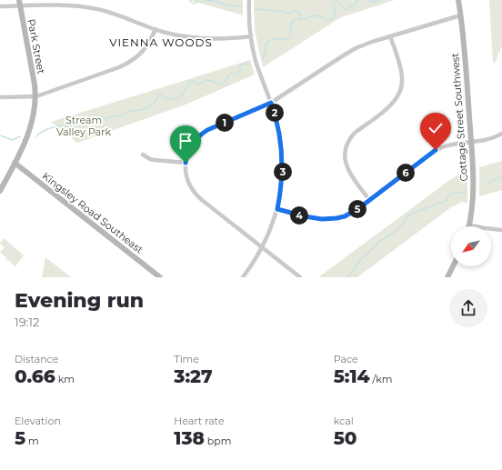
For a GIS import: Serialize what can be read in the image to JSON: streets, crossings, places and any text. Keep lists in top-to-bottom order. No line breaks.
{"streets":{"street":["Park Street","Cottage Street Southwest","Kingsley Road Southeast"]},"crossings":[["Park Street","Kingsley Road Southeast"]],"districts":["VIENNA WOODS"],"parks":["Stream Valley Park"],"north":"bottom left","page":{"pins":["2","1","3","6","5","4"],"heading":["Evening run","19:12"],"stats":[["Distance","0.66 km"],["Time","3:27"],["Pace","5:14 /km"],["Elevation","5 m"],["Heart rate","138 bpm"],["kcal","50"]]}}
